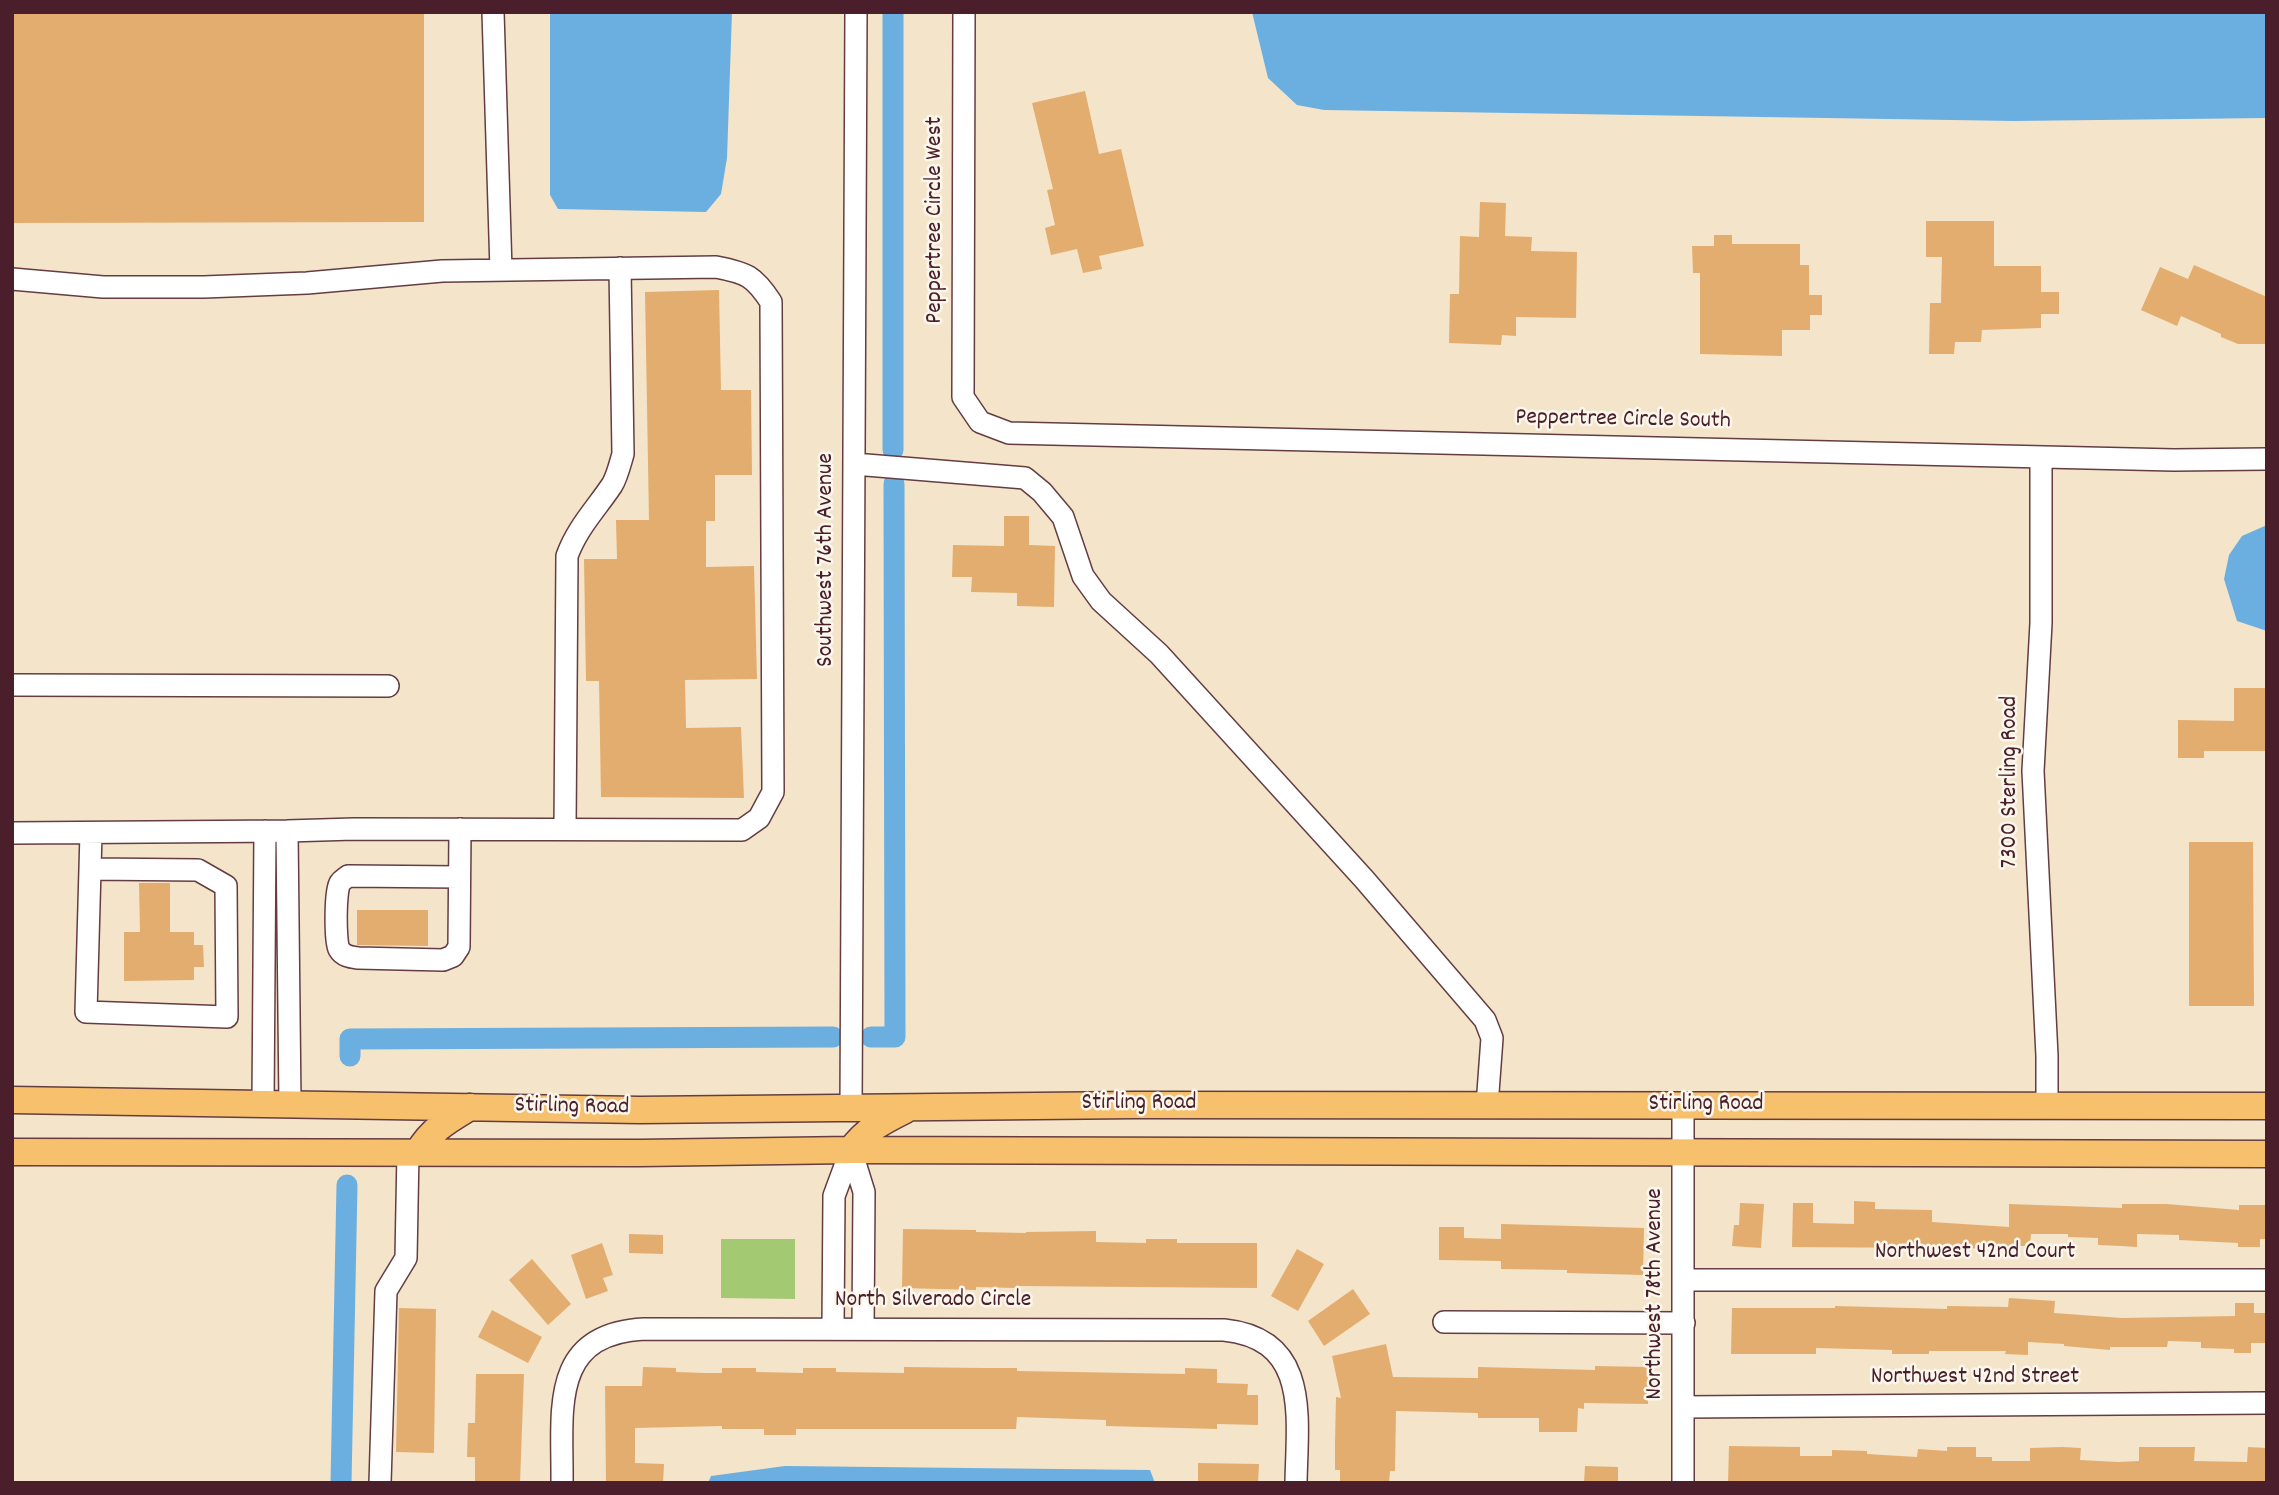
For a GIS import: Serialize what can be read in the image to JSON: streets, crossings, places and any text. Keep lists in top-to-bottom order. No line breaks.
{"streets":{"main road":["Stirling Road"],"street":["Peppertree Circle West","Peppertree Circle South","Southwest 76th Avenue","7300 Sterling Road","Northwest 42nd Court","Northwest 78th Avenue","North Silverado Circle","Northwest 42nd Street"]},"crossings":[["Peppertree Circle West","Peppertree Circle South"],["Peppertree Circle South","7300 Sterling Road"],["Southwest 76th Avenue","Stirling Road"],["7300 Sterling Road","Stirling Road"],["Stirling Road","Northwest 78th Avenue"],["Northwest 42nd Court","Northwest 78th Avenue"],["Northwest 78th Avenue","Northwest 42nd Street"]]}
